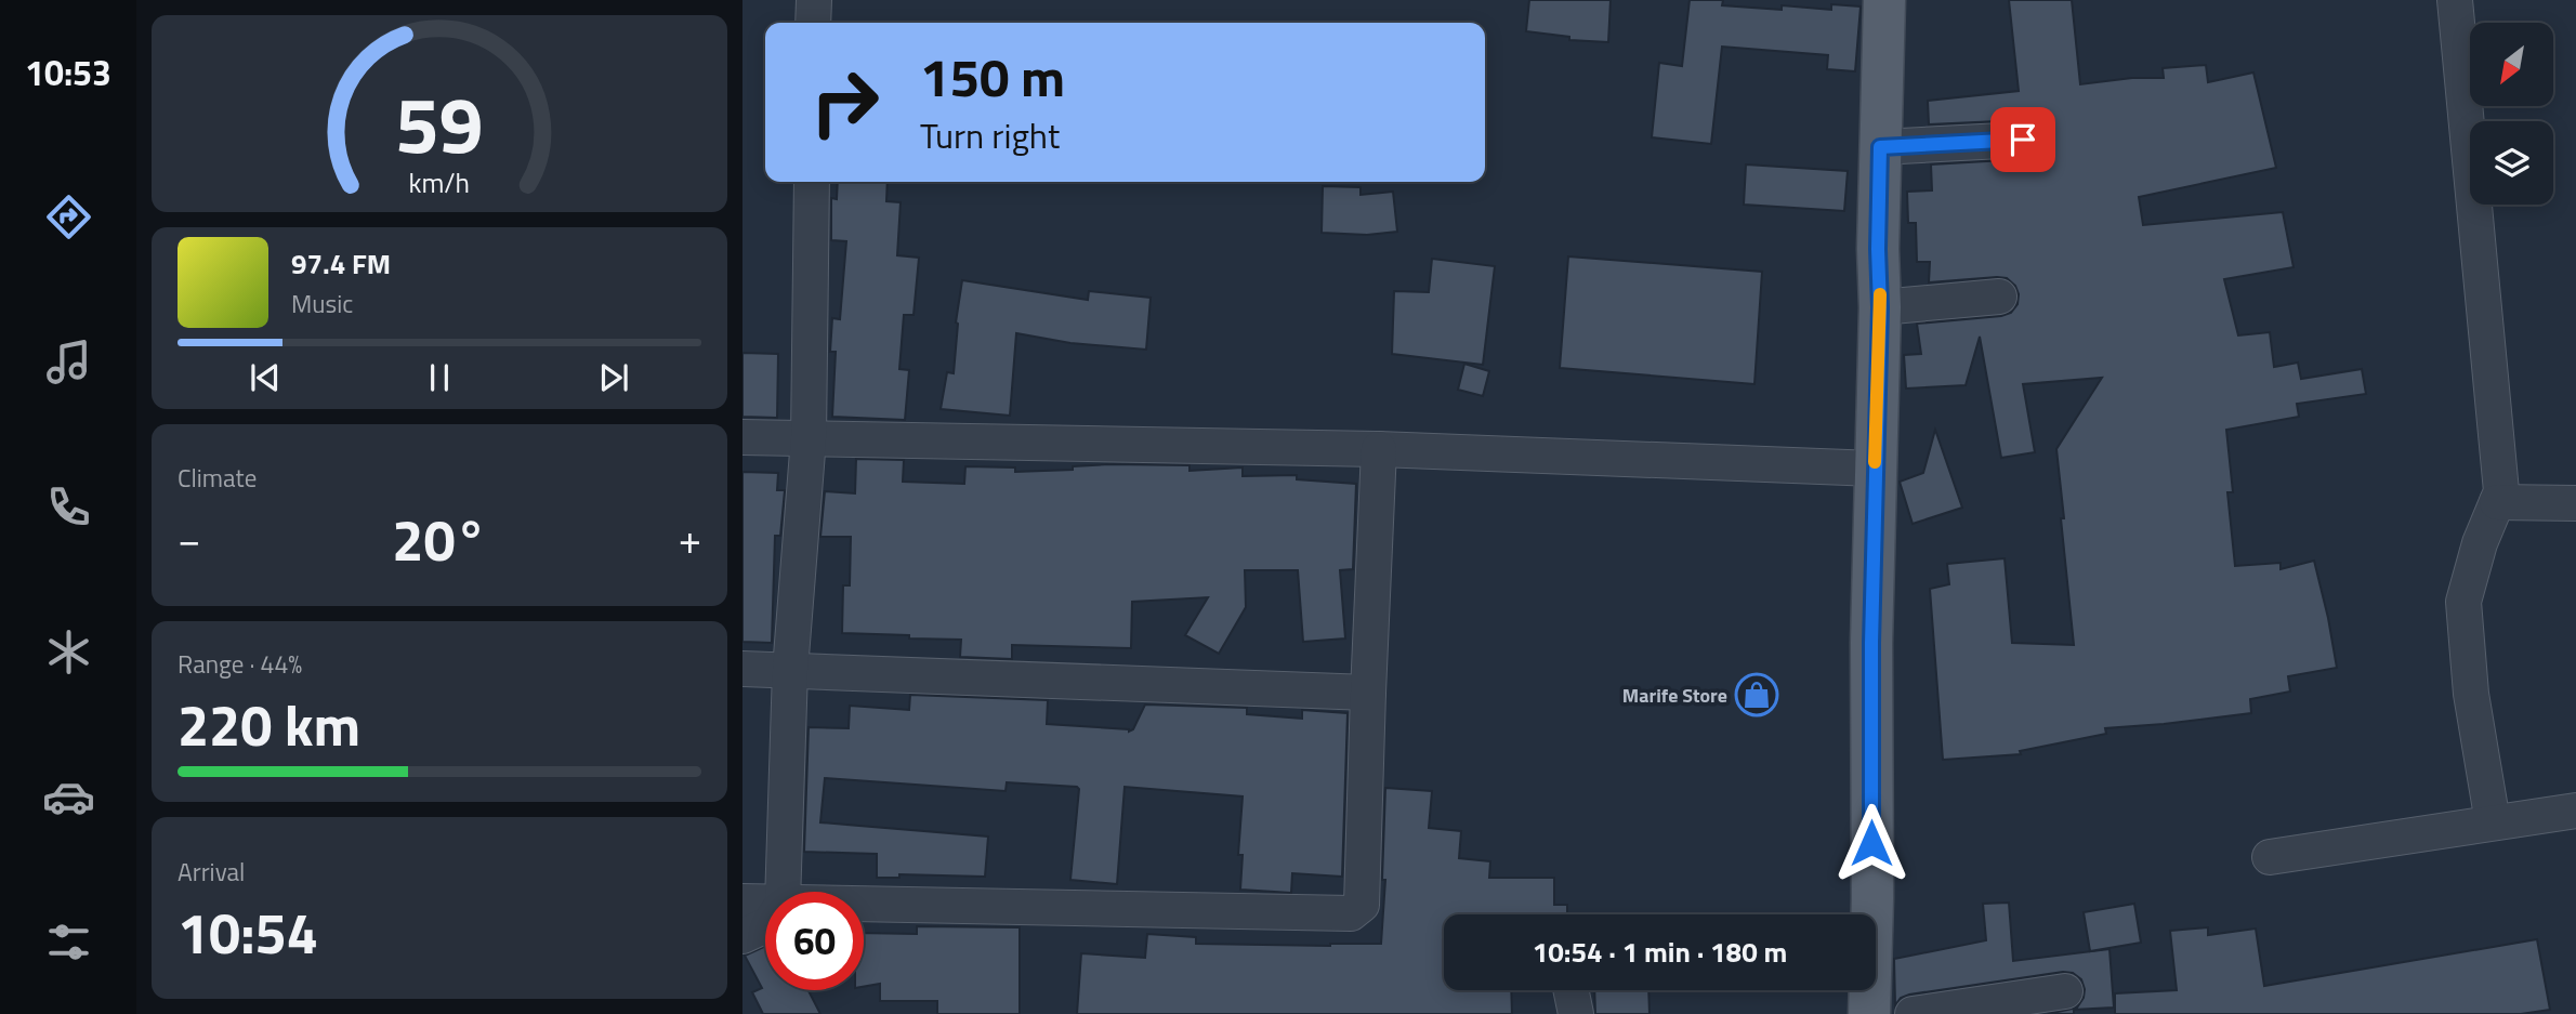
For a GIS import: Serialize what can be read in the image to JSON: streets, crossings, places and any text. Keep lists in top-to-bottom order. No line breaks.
{"places":{"shop":["Marife Store"]},"north":"bottom left","page":{"tabs":"10:53","turn":["150 m","Turn right"],"song":["97.4 FM","Music"],"tile":["Climate",["Range · 44%","220 km"],["Arrival","10:54"]],"heat":["−","20°","+"],"limit":"60","trip":"10:54 · 1 min · 180 m","gauge":["59","km/h"]}}
